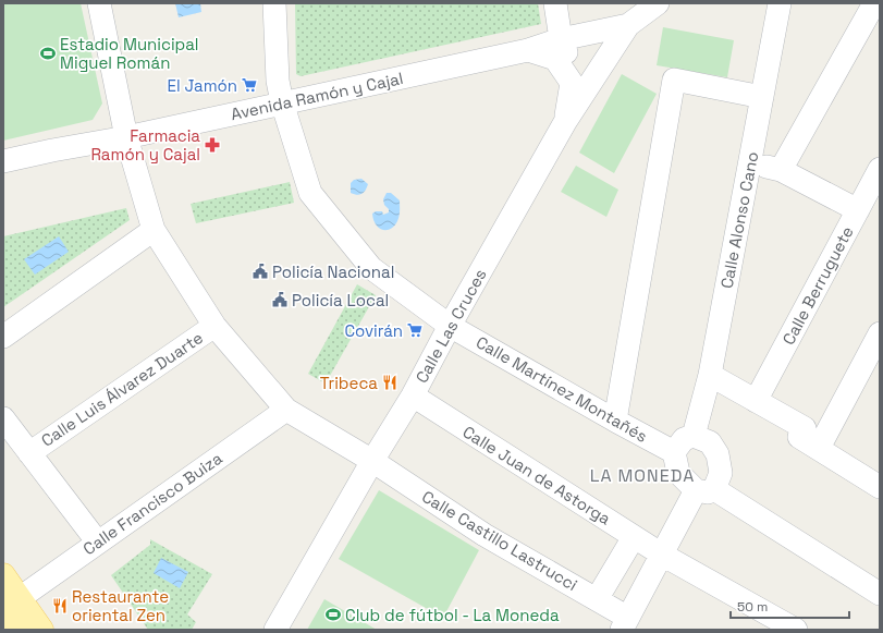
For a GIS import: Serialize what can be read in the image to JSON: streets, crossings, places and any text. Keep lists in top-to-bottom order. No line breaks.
{"streets":{"street":["Avenida Ramón y Cajal","Calle Alonso Cano","Calle Berruguete","Calle Las Cruces","Calle Luis Álvarez Duarte","Calle Martínez Montañés","Calle Juan de Astorga","Calle Francisco Buiza","Calle Castillo Lastrucci"]},"crossings":[["Avenida Ramón y Cajal","Calle Las Cruces"],["Avenida Ramón y Cajal","Calle Martínez Montañés"],["Avenida Ramón y Cajal","Calle Castillo Lastrucci"],["Calle Alonso Cano","Calle Martínez Montañés"],["Calle Las Cruces","Calle Martínez Montañés"],["Calle Las Cruces","Calle Juan de Astorga"],["Calle Las Cruces","Calle Castillo Lastrucci"],["Calle Luis Álvarez Duarte","Calle Castillo Lastrucci"],["Calle Francisco Buiza","Calle Castillo Lastrucci"]],"districts":["LA MONEDA"],"places":{"sports":["Estadio Municipal Miguel Román","Club de fútbol - La Moneda"],"supermarket":["El Jamón","Covirán"],"pharmacy":["Farmacia Ramón y Cajal"],"public building":["Policía Nacional","Policía Local"],"restaurant":["Tribeca","Restaurante oriental Zen"]},"scale_bar":"50 m"}
